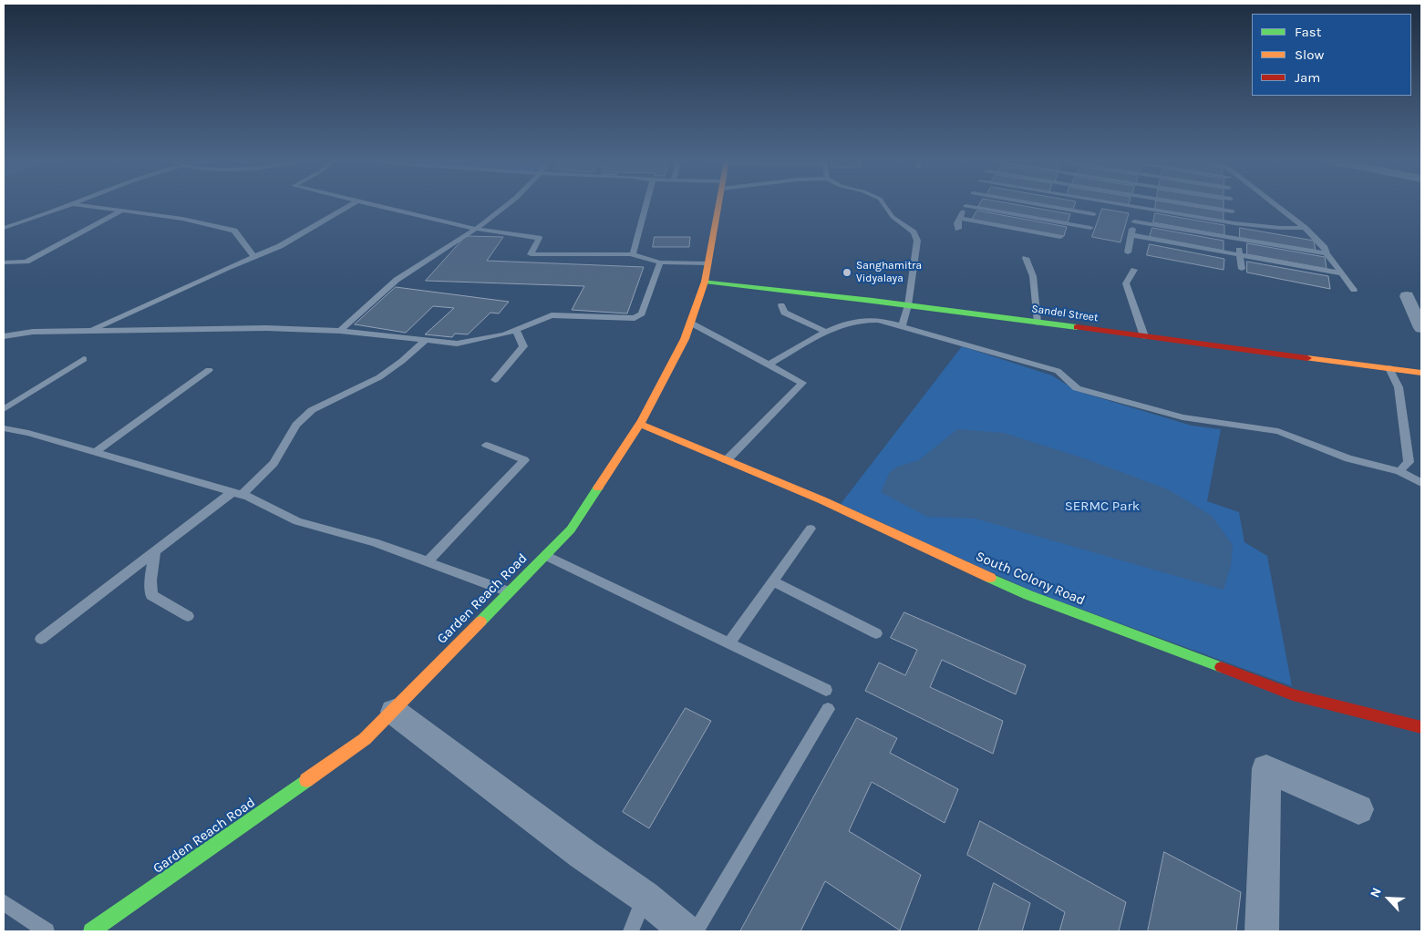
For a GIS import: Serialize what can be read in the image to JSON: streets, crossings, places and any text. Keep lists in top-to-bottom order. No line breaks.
{"streets":{"street":["Sandel Street","South Colony Road","Garden Reach Road"]},"crossings":[["Sandel Street","Garden Reach Road"],["South Colony Road","Garden Reach Road"]],"parks":["SERMC Park"],"places":["Sanghamitra Vidyalaya"],"legend":["Fast","Slow","Jam"],"north":"top left"}
